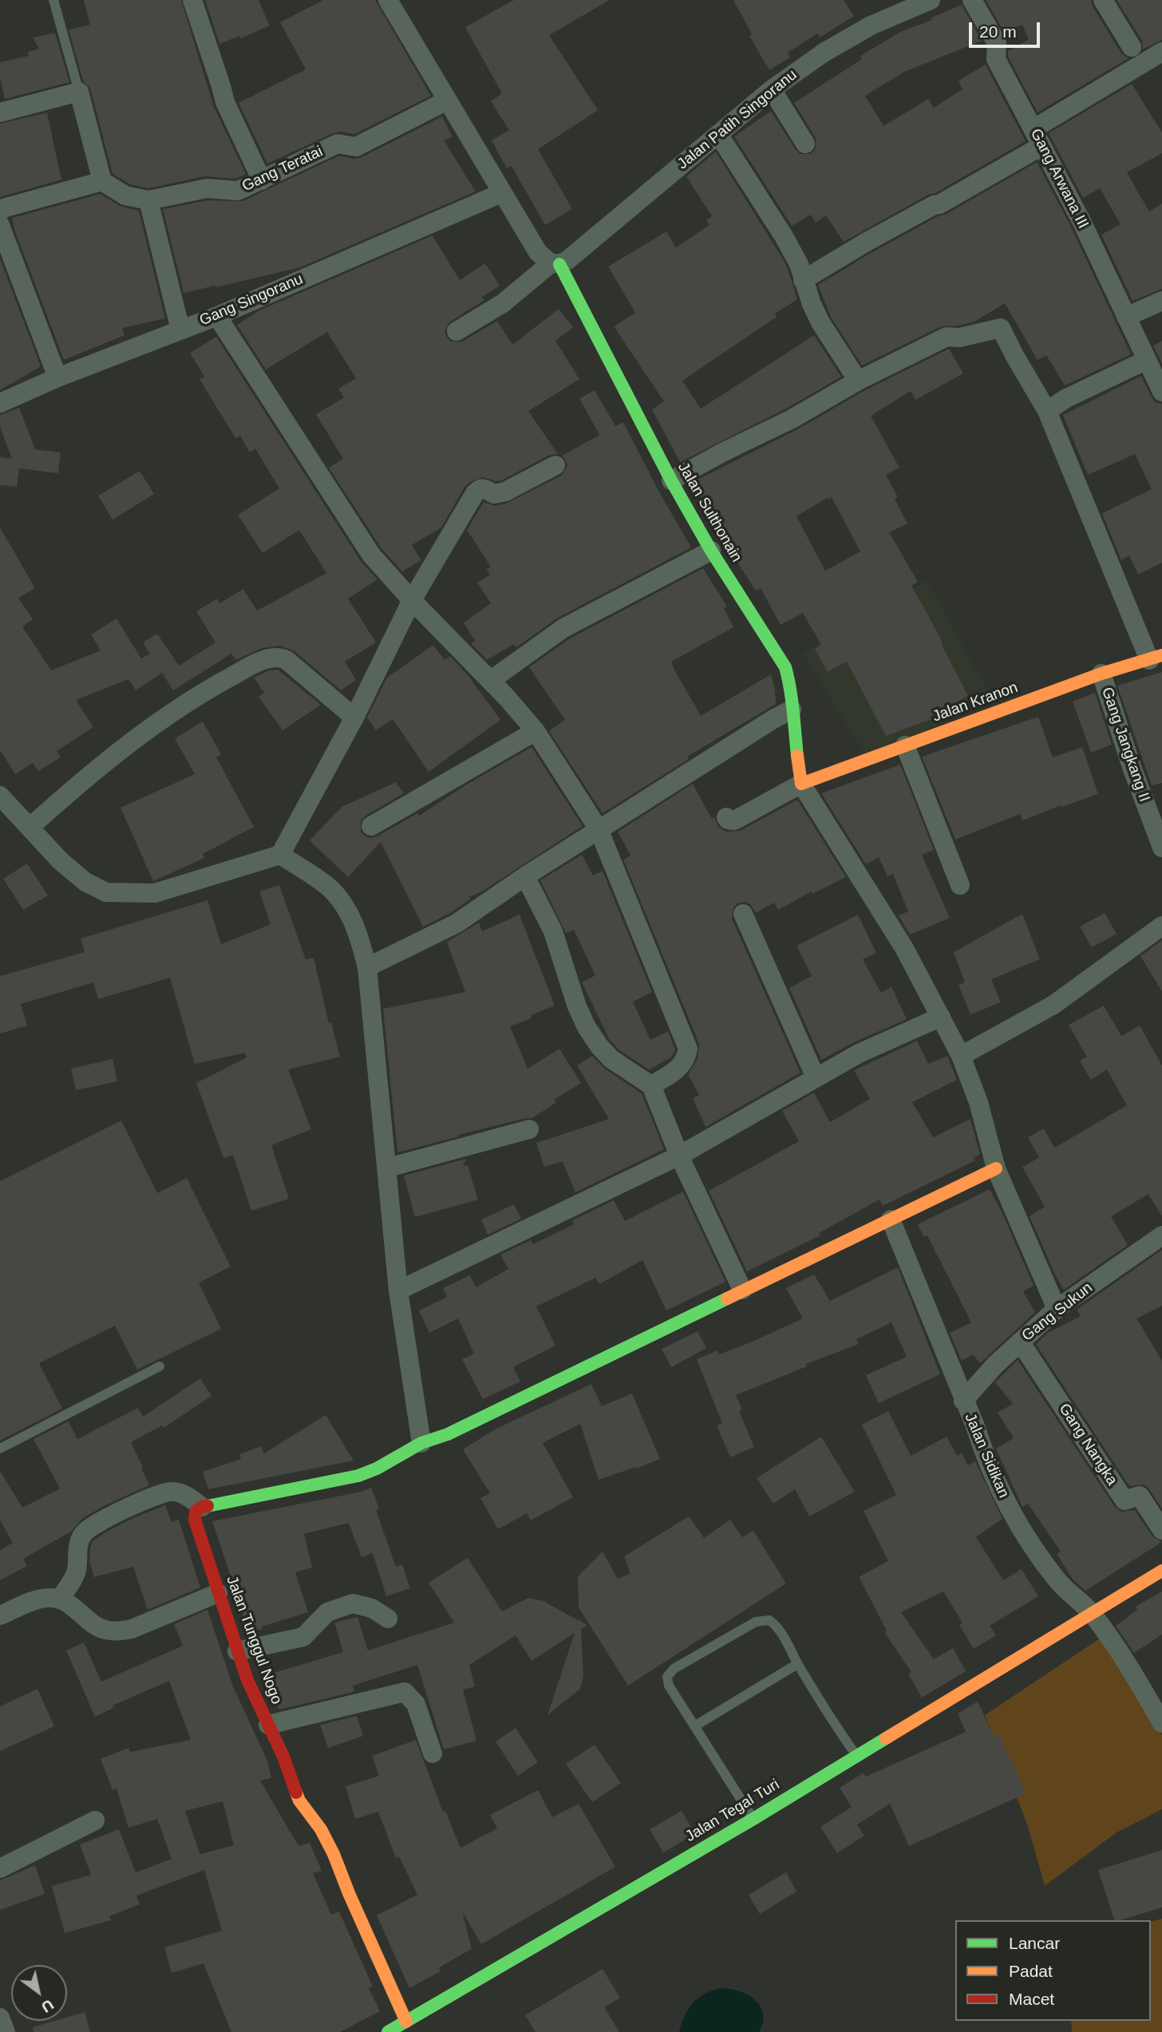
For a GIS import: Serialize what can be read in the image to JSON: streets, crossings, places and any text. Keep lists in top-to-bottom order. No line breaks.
{"streets":{"street":["Jalan Patih Singoranu","Gang Teratai","Gang Arwana III","Gang Singoranu","Jalan Sulthonain","Jalan Kranon","Gang Jangkang II","Gang Sukun","Gang Nangka","Jalan Sidikan","Jalan Tunggul Nogo","Jalan Tegal Turi"]},"crossings":[["Jalan Patih Singoranu","Jalan Sulthonain"],["Jalan Sulthonain","Jalan Kranon"],["Jalan Kranon","Gang Jangkang II"],["Gang Sukun","Gang Nangka"],["Gang Sukun","Jalan Sidikan"],["Jalan Sidikan","Jalan Tegal Turi"],["Jalan Tunggul Nogo","Jalan Tegal Turi"]],"legend":["Lancar","Padat","Macet"],"scale_bar":"20 m","north":"bottom right"}
